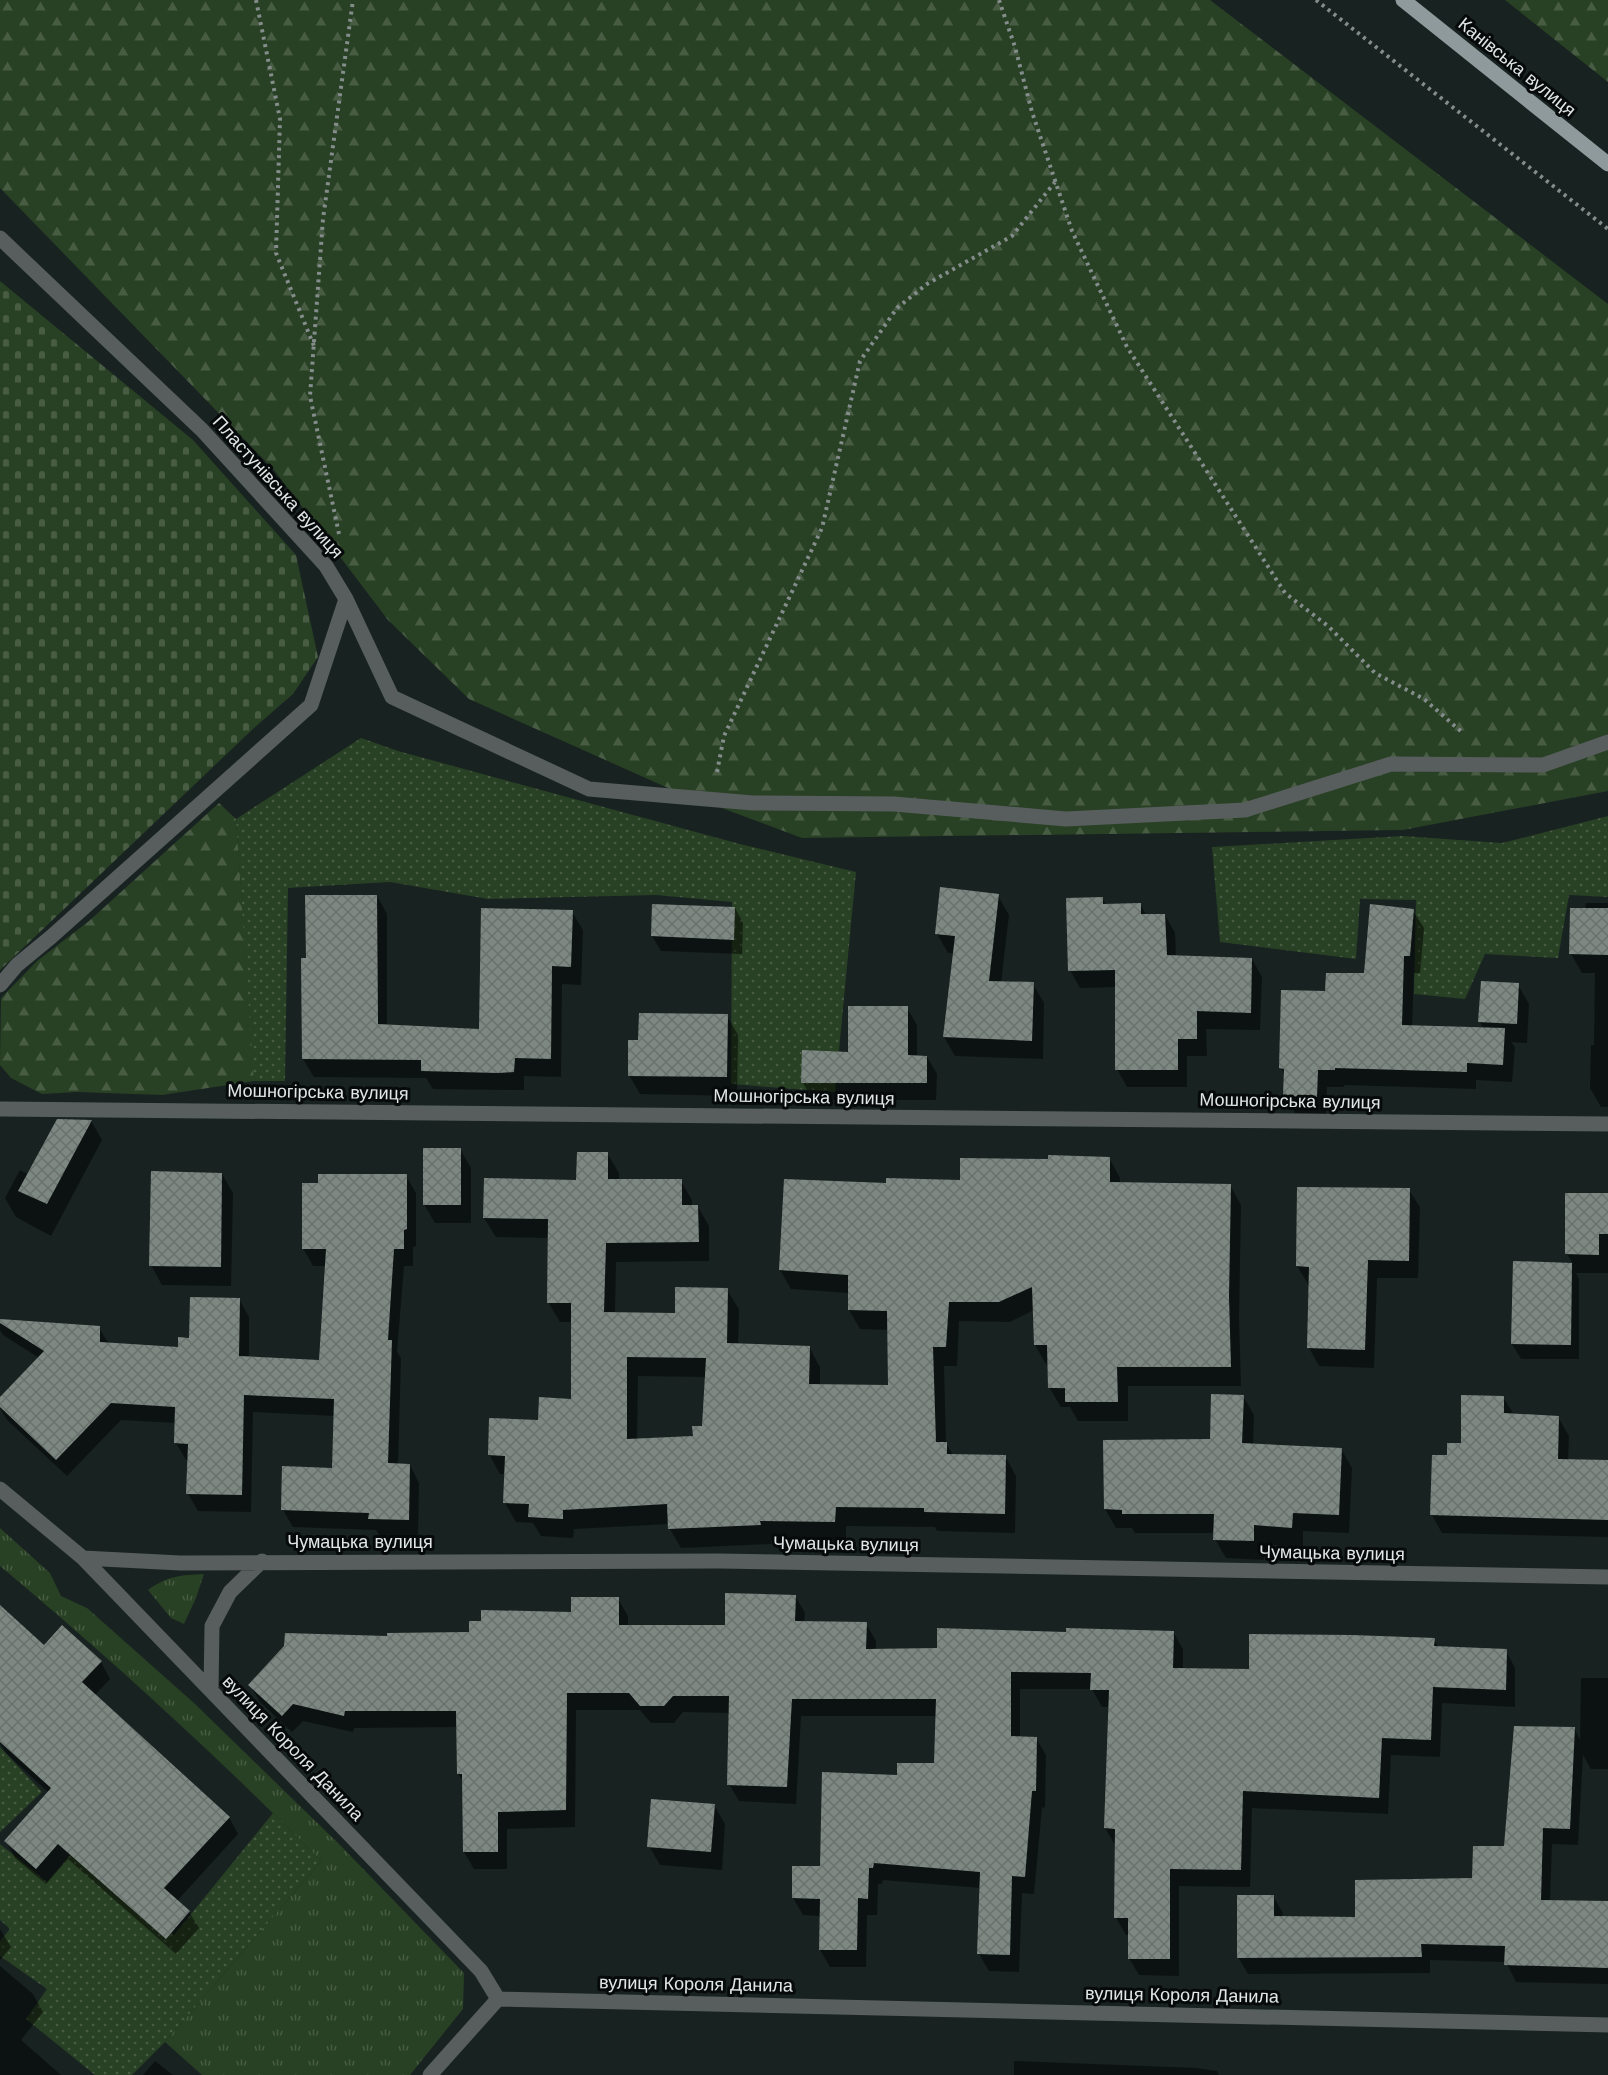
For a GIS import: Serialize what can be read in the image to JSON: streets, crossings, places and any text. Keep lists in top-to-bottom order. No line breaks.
{"streets":{"main road":["Канівська вулиця"],"street":["Пластунівська вулиця","Мошногірська вулиця","Чумацька вулиця","вулиця Короля Данила"]},"crossings":[["Чумацька вулиця","вулиця Короля Данила"]]}
